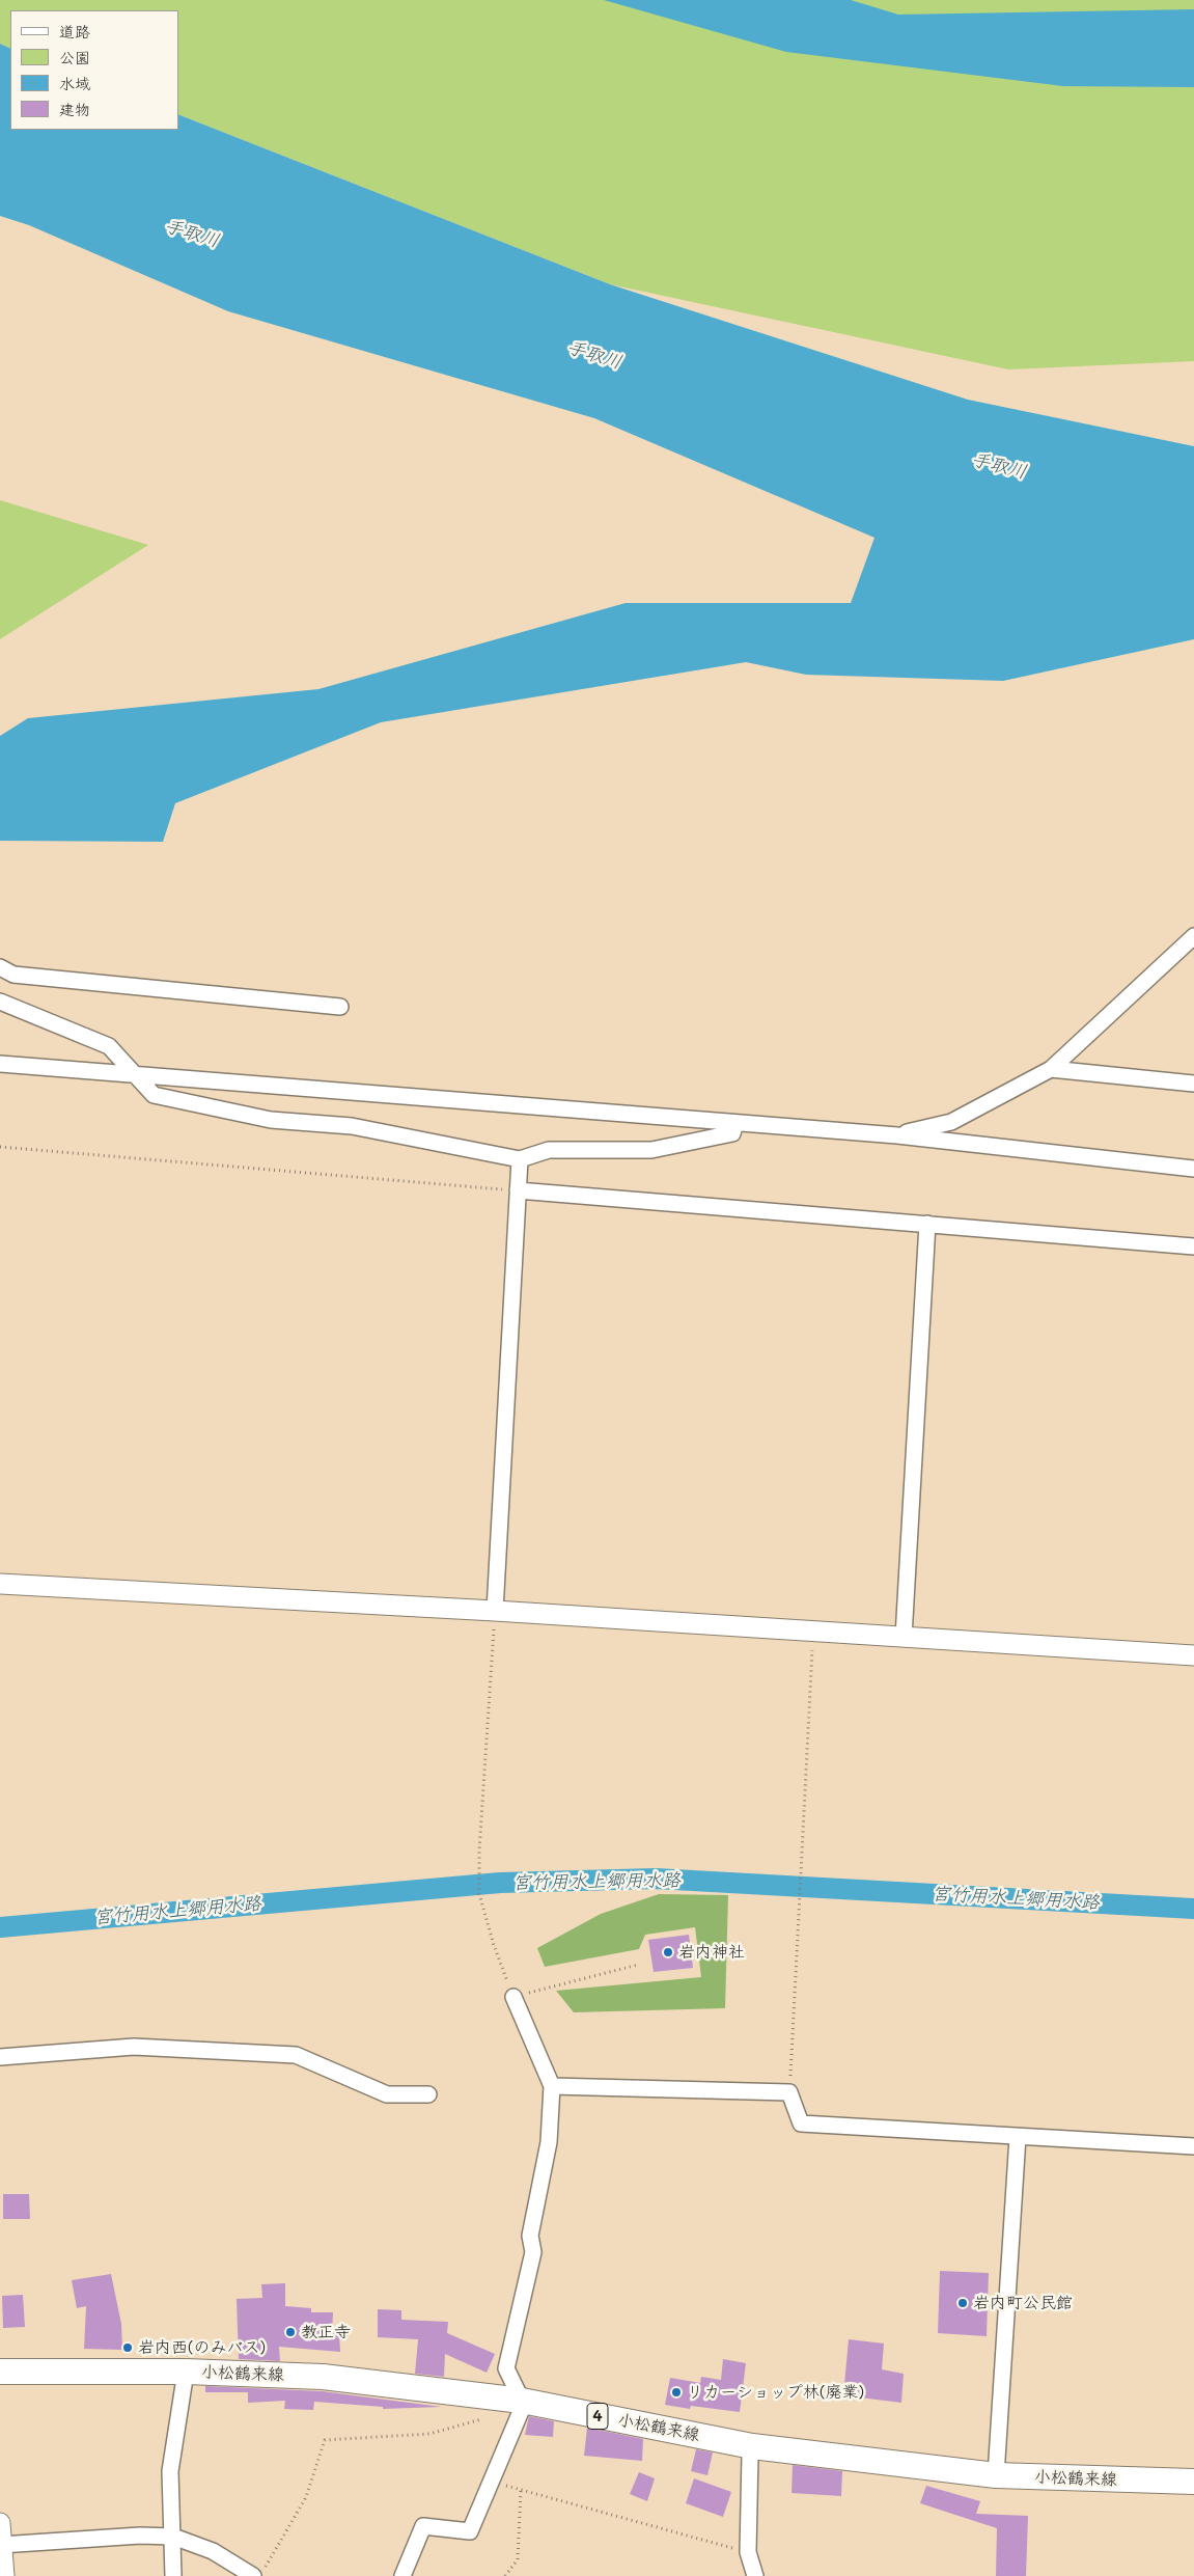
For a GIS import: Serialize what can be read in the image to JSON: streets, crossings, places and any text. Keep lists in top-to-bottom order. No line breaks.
{"streets":{"main road":["小松鶴来線","4"]},"water":["手取川","宮竹用水上郷用水路"],"places":["岩内神社","岩内町公民館","教正寺","岩内西(のみバス)","リカーショップ林(廃業)"],"legend":["道路","公園","水域","建物"]}
